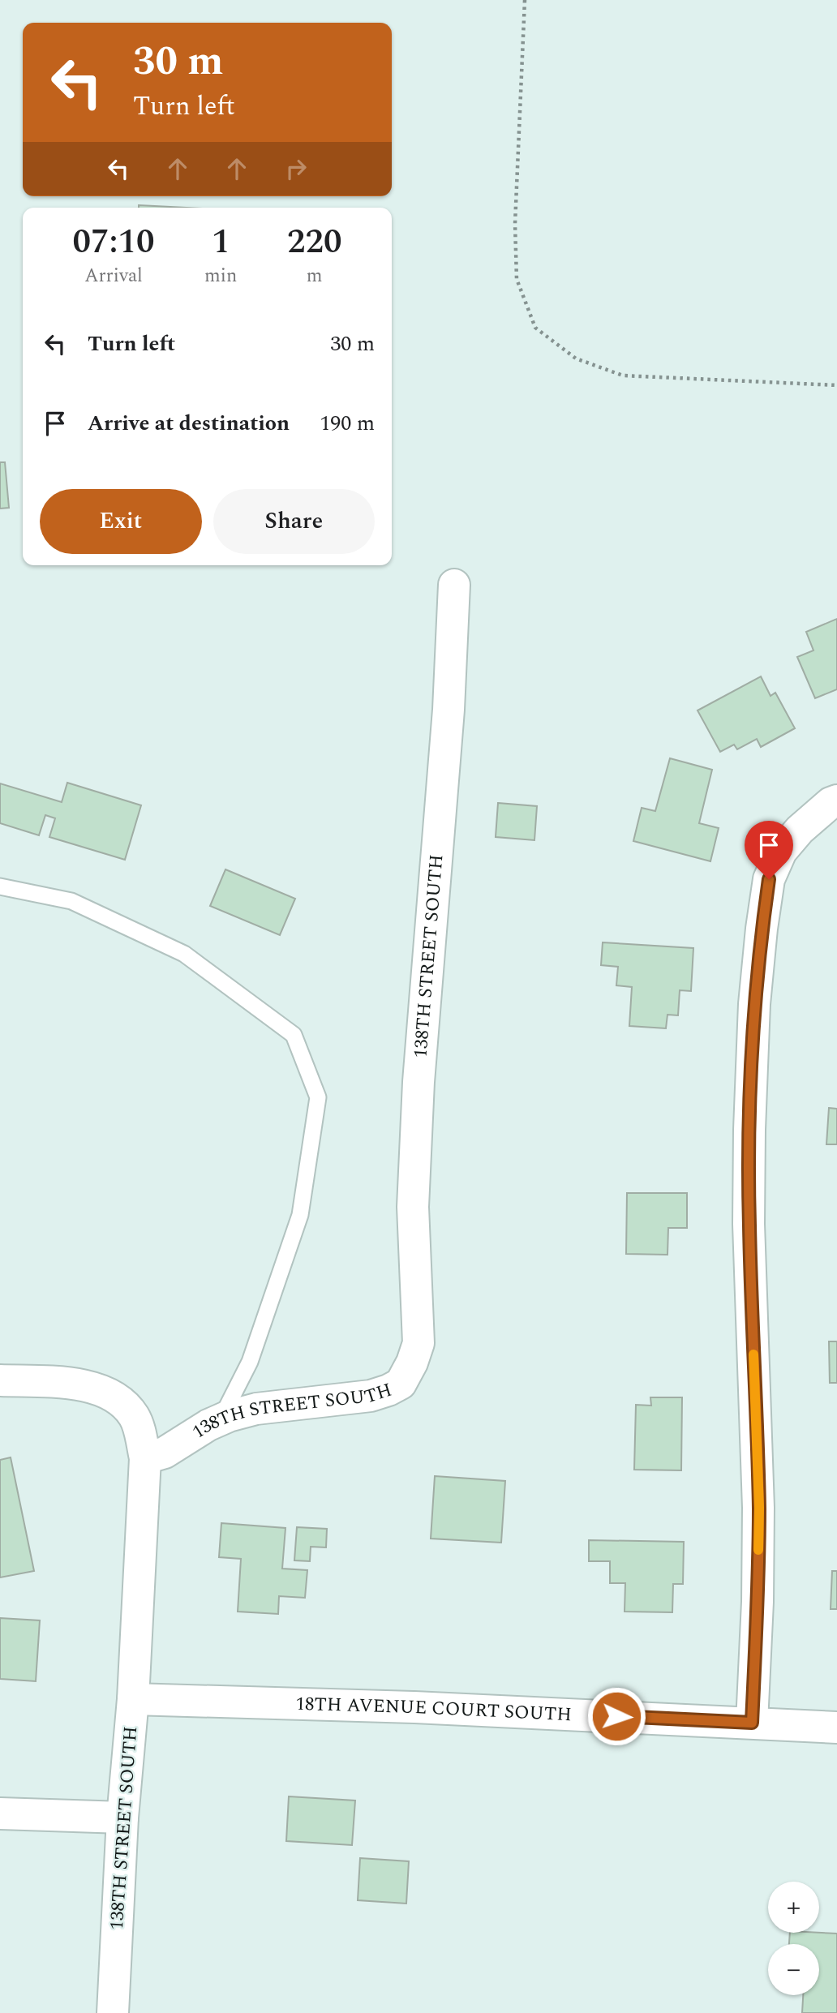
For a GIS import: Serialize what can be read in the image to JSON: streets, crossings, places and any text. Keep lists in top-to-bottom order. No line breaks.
{"streets":{"street":["138TH STREET SOUTH","18TH AVENUE COURT SOUTH"]},"crossings":[["138TH STREET SOUTH","18TH AVENUE COURT SOUTH"]],"page":{"turn":["30 m","Turn left"],"eta":["07:10","Arrival","1","min","220","m"],"list":[{"name":"Turn left","value":"30 m"},{"name":"Arrive at destination","value":"190 m"}],"buttons":["Exit","Share"],"map_buttons":["+","−"]}}
